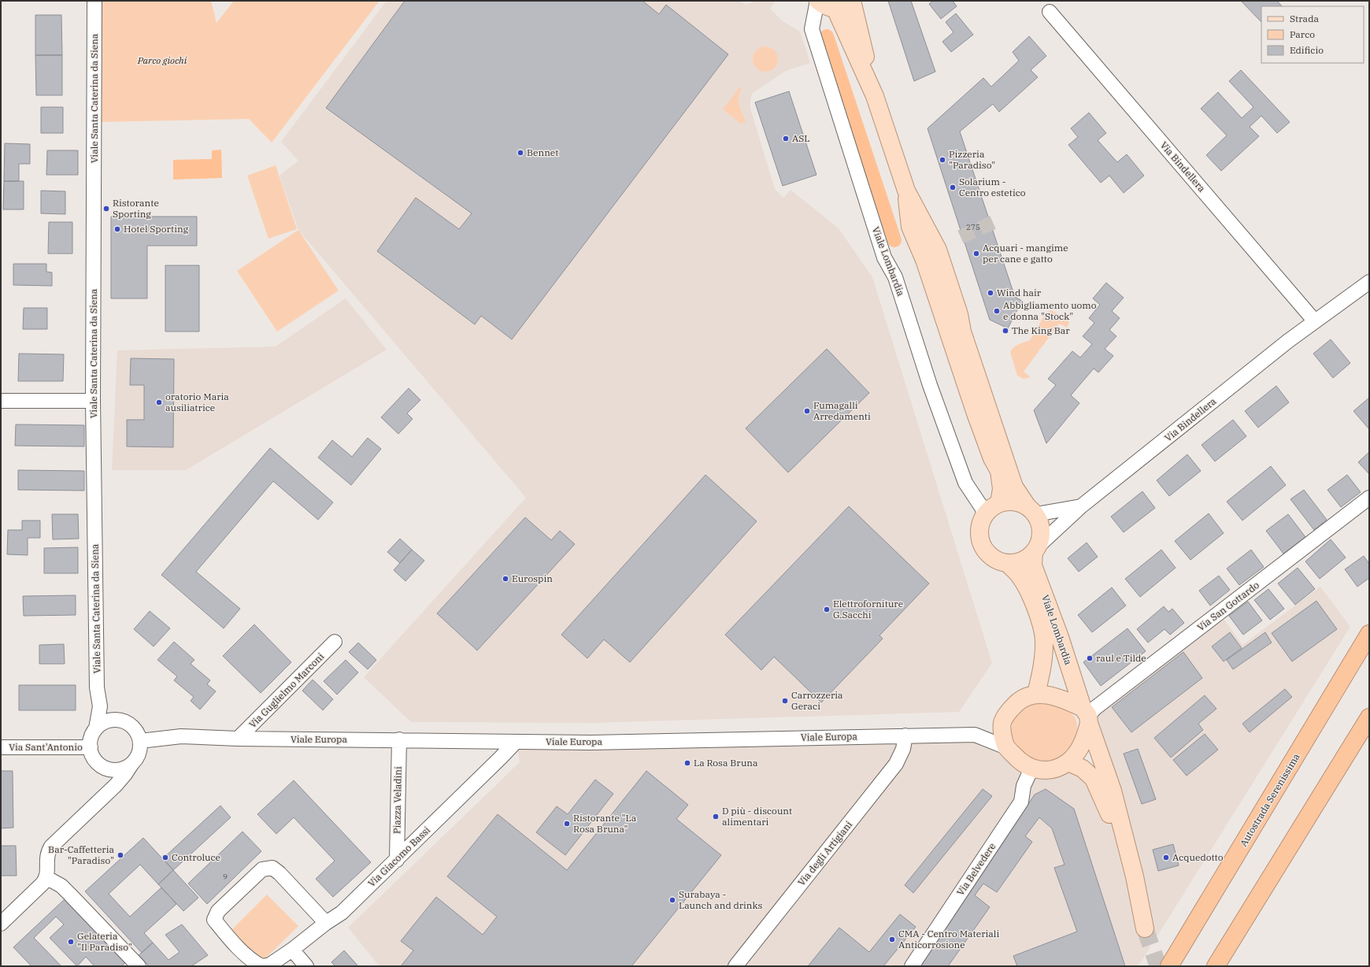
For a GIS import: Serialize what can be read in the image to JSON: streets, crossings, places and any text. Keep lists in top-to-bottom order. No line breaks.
{"streets":{"highway":["Autostrada Serenissima"],"main road":["Viale Lombardia"],"street":["Viale Santa Caterina da Siena","Via Bindellera","Via San Gottardo","Via Guglielmo Marconi","Viale Europa","Via Sant'Antonio","Piazza Veladini","Via degli Artigiani","Via Giacomo Bassi","Via Belvedere"]},"crossings":[["Viale Santa Caterina da Siena","Viale Europa"],["Viale Santa Caterina da Siena","Via Sant'Antonio"],["Via Bindellera","Viale Lombardia"],["Viale Lombardia","Via San Gottardo"],["Viale Lombardia","Viale Europa"],["Viale Lombardia","Via Belvedere"],["Via San Gottardo","Viale Europa"],["Via San Gottardo","Via Belvedere"],["Via Guglielmo Marconi","Viale Europa"],["Viale Europa","Via Sant'Antonio"],["Viale Europa","Piazza Veladini"],["Viale Europa","Via degli Artigiani"],["Viale Europa","Via Giacomo Bassi"],["Viale Europa","Via Belvedere"],["Piazza Veladini","Via Giacomo Bassi"]],"parks":["Parco giochi"],"places":["ASL","Bennet","Pizzeria \"Paradiso\"","Solarium - Centro estetico","Ristorante Sporting","Hotel Sporting","Acquari - mangime per cane e gatto","Wind hair","Abbigliamento uomo e donna \"Stock\"","The King Bar","oratorio Maria ausiliatrice","Fumagalli Arredamenti","Eurospin","Elettroforniture G.Sacchi","raul e Tilde","Carrozzeria Geraci","La Rosa Bruna","D più - discount alimentari","Ristorante \"La Rosa Bruna\"","Bar-Caffetteria \"Paradiso\"","Controluce","Acquedotto","Surabaya - Launch and drinks","CMA - Centro Materiali Anticorrosione","Gelateria \"Il Paradiso\""],"house_numbers":["275","9"],"legend":["Strada","Parco","Edificio"]}
